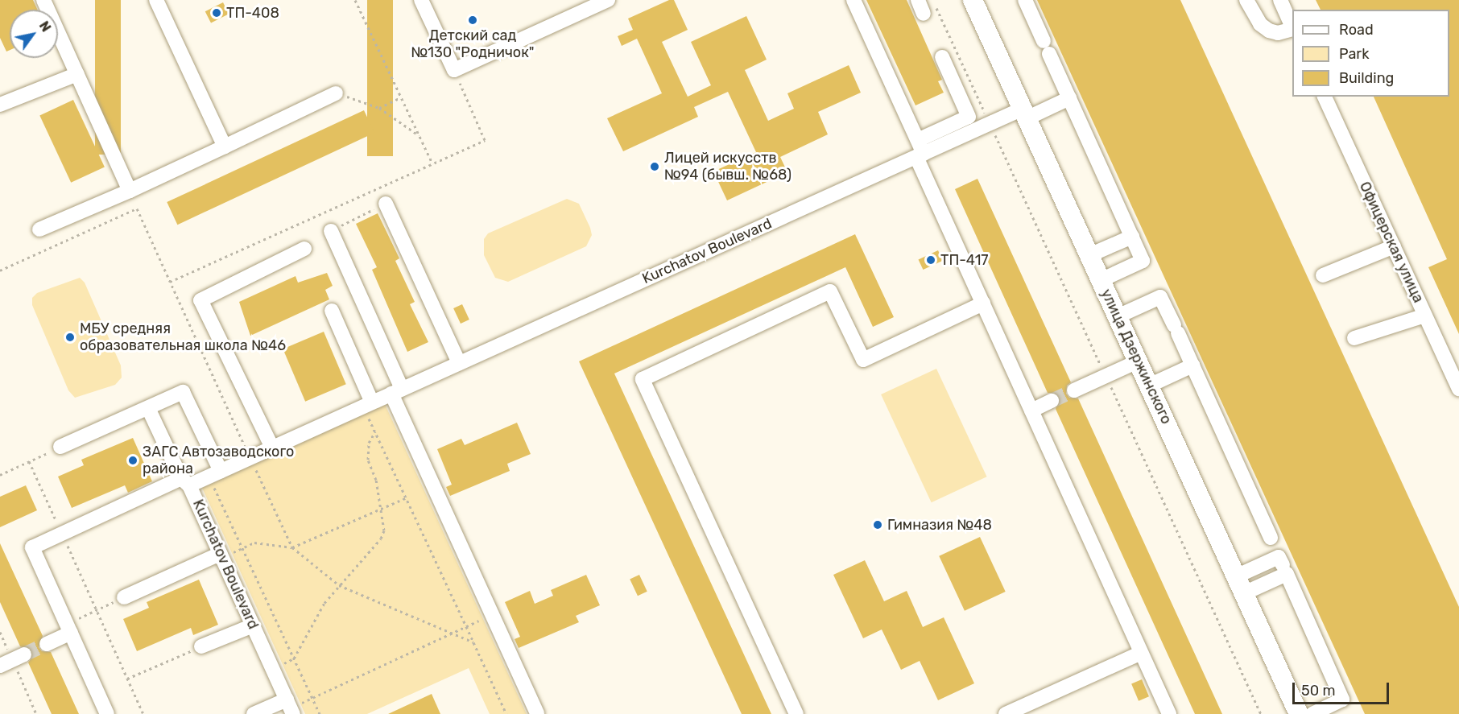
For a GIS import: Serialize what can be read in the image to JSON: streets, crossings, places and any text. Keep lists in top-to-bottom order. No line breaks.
{"streets":{"main road":["улица Дзержинского"],"street":["Офицерская улица","Kurchatov Boulevard"]},"crossings":[["Kurchatov Boulevard","улица Дзержинского"]],"places":["ТП-408","Детский сад №130 \"Родничок\"","Лицей искусств №94 (бывш. №68)","ТП-417","МБУ средняя образовательная школа №46","ЗАГС Автозаводского района","Гимназия №48"],"legend":["Road","Park","Building"],"scale_bar":"50 m","north":"top right"}
